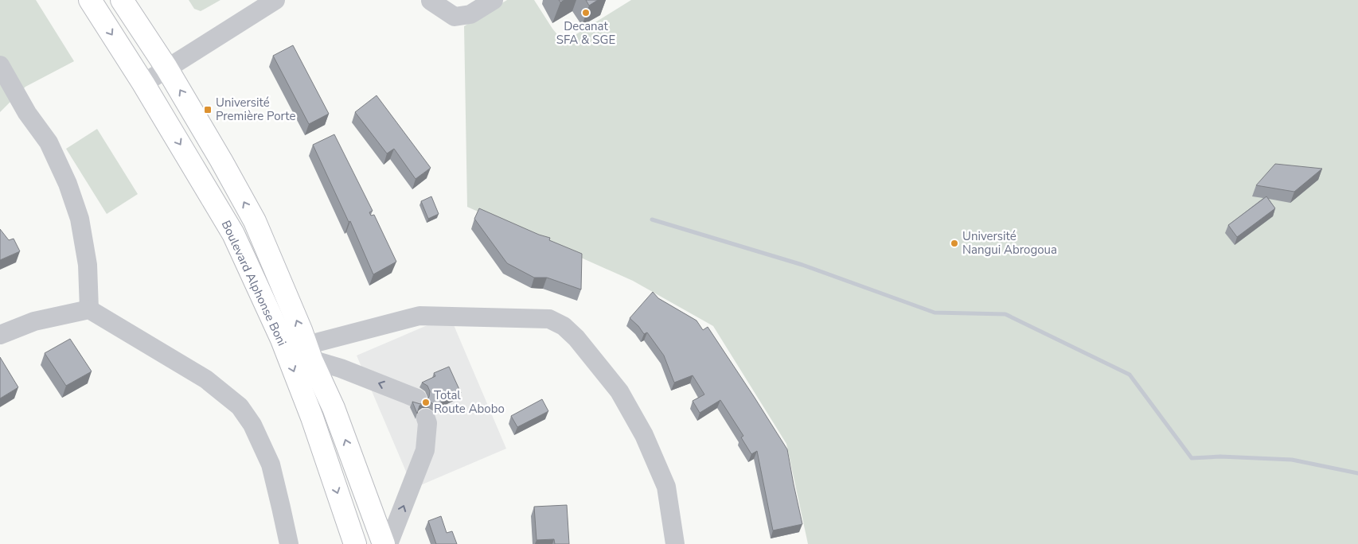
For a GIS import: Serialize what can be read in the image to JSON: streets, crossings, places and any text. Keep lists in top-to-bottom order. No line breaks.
{"streets":{"main road":["Boulevard Alphonse Boni"]},"places":{"other":["Decanat SFA & SGE","Université Nangui Abrogoua","Total Route Abobo"],"transit":["Université Première Porte"]}}
